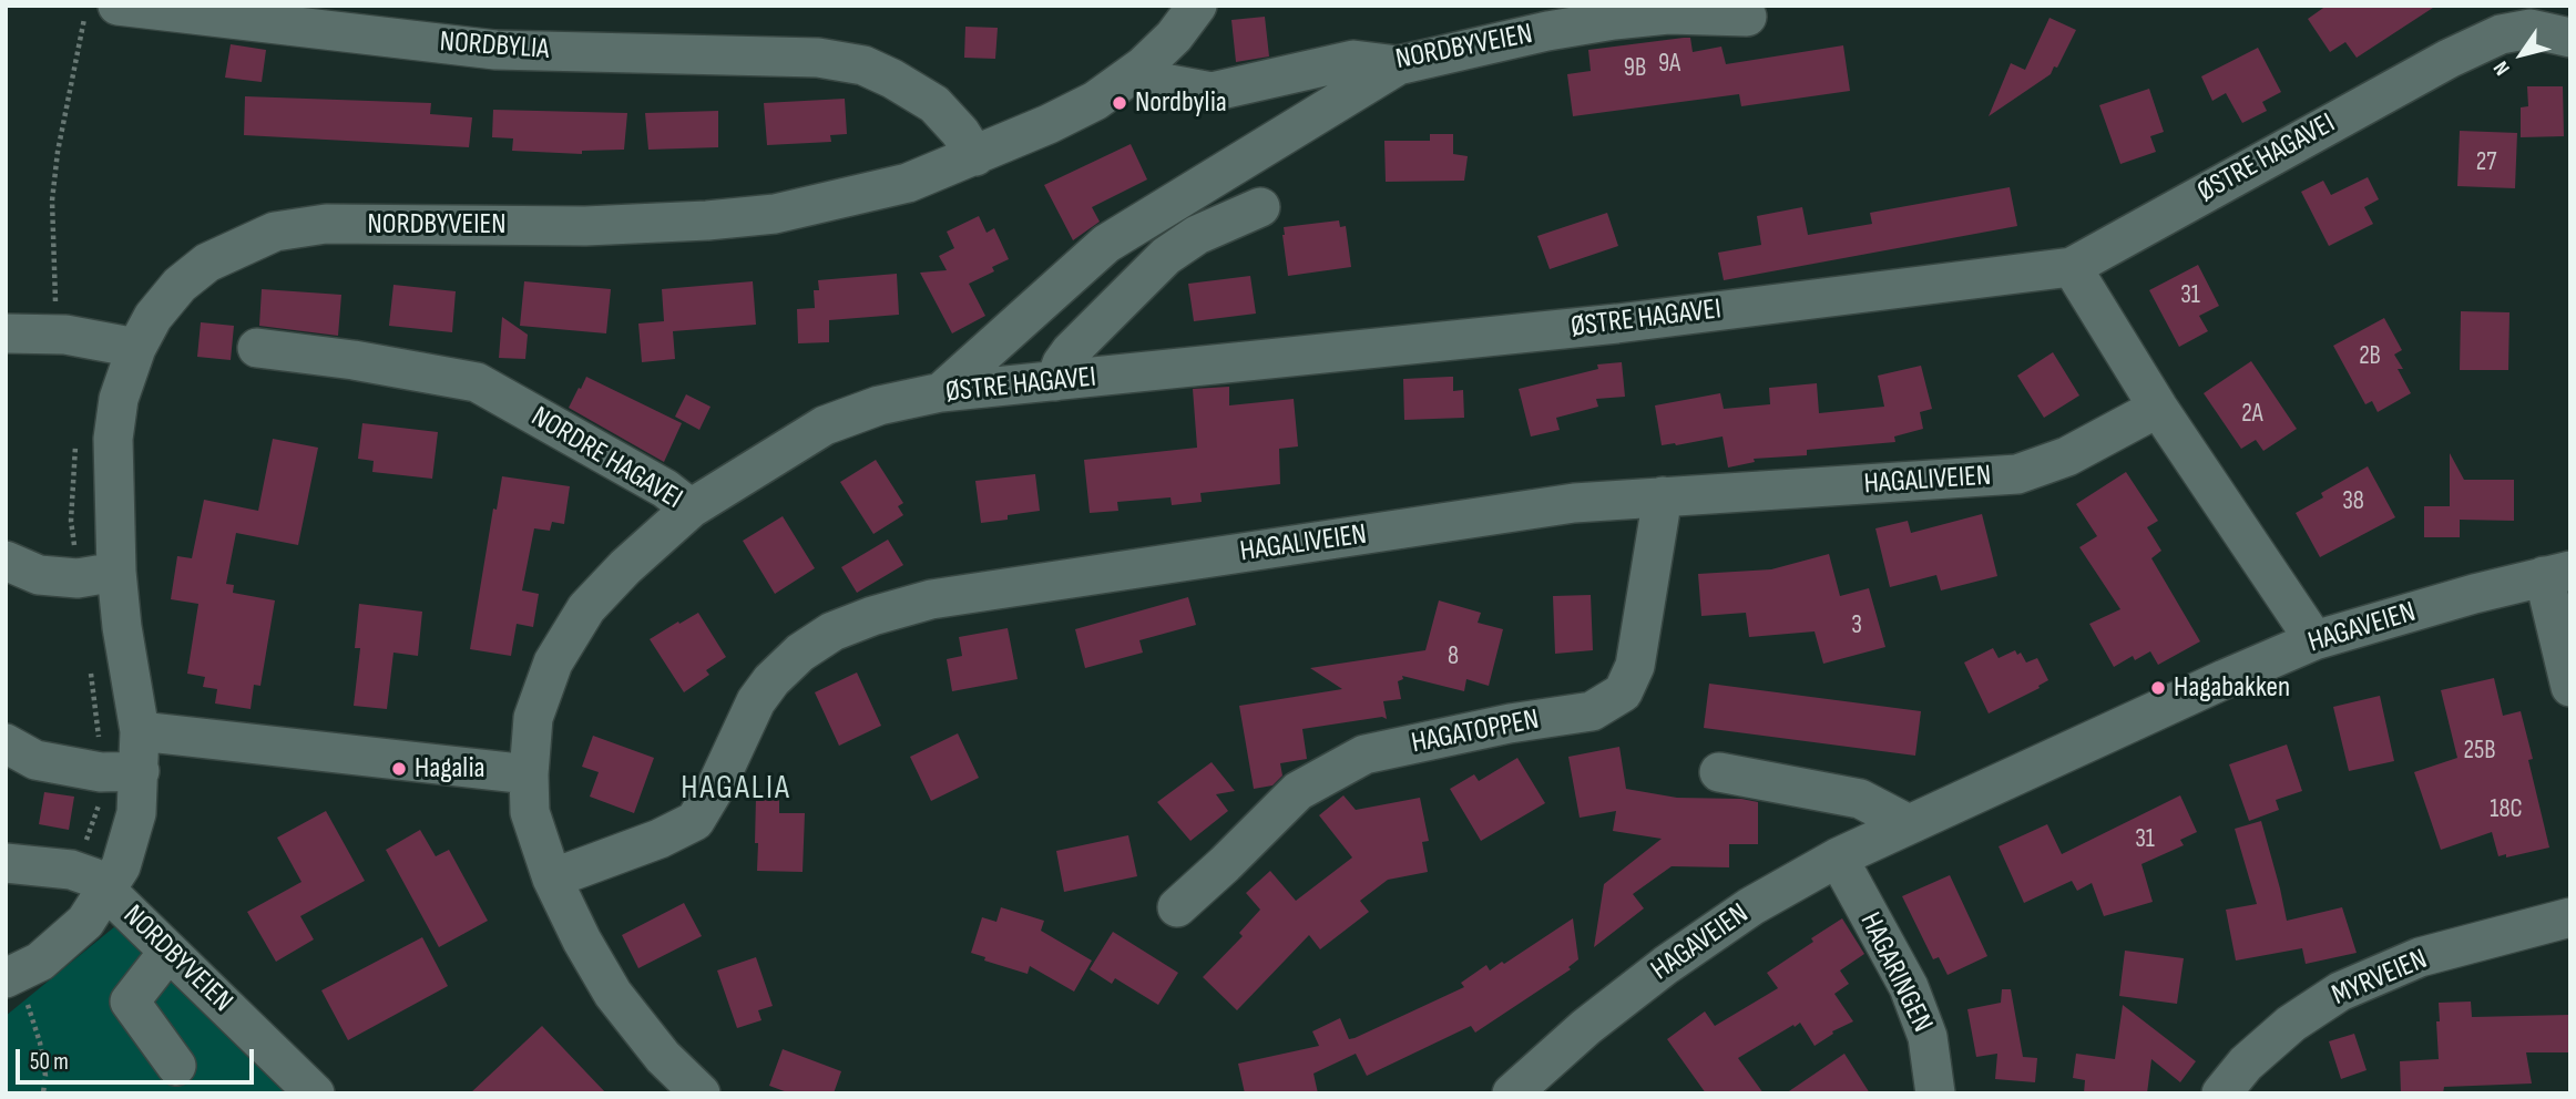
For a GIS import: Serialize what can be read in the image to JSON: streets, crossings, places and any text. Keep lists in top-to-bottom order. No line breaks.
{"streets":{"street":["NORDBYLIA","NORDBYVEIEN","ØSTRE HAGAVEI","NORDRE HAGAVEI","HAGALIVEIEN","HAGAVEIEN","HAGATOPPEN","HAGARINGEN","MYRVEIEN"]},"crossings":[["NORDBYLIA","NORDBYVEIEN"],["ØSTRE HAGAVEI","NORDRE HAGAVEI"],["NORDRE HAGAVEI","HAGALIVEIEN"],["HAGALIVEIEN","HAGATOPPEN"],["HAGAVEIEN","HAGARINGEN"]],"districts":["HAGALIA"],"places":["Nordbylia","Hagabakken","Hagalia"],"house_numbers":["9A","9B","27","31","2B","2A","38","3","8","25B","18C","31"],"scale_bar":"50 m","north":"bottom left"}
